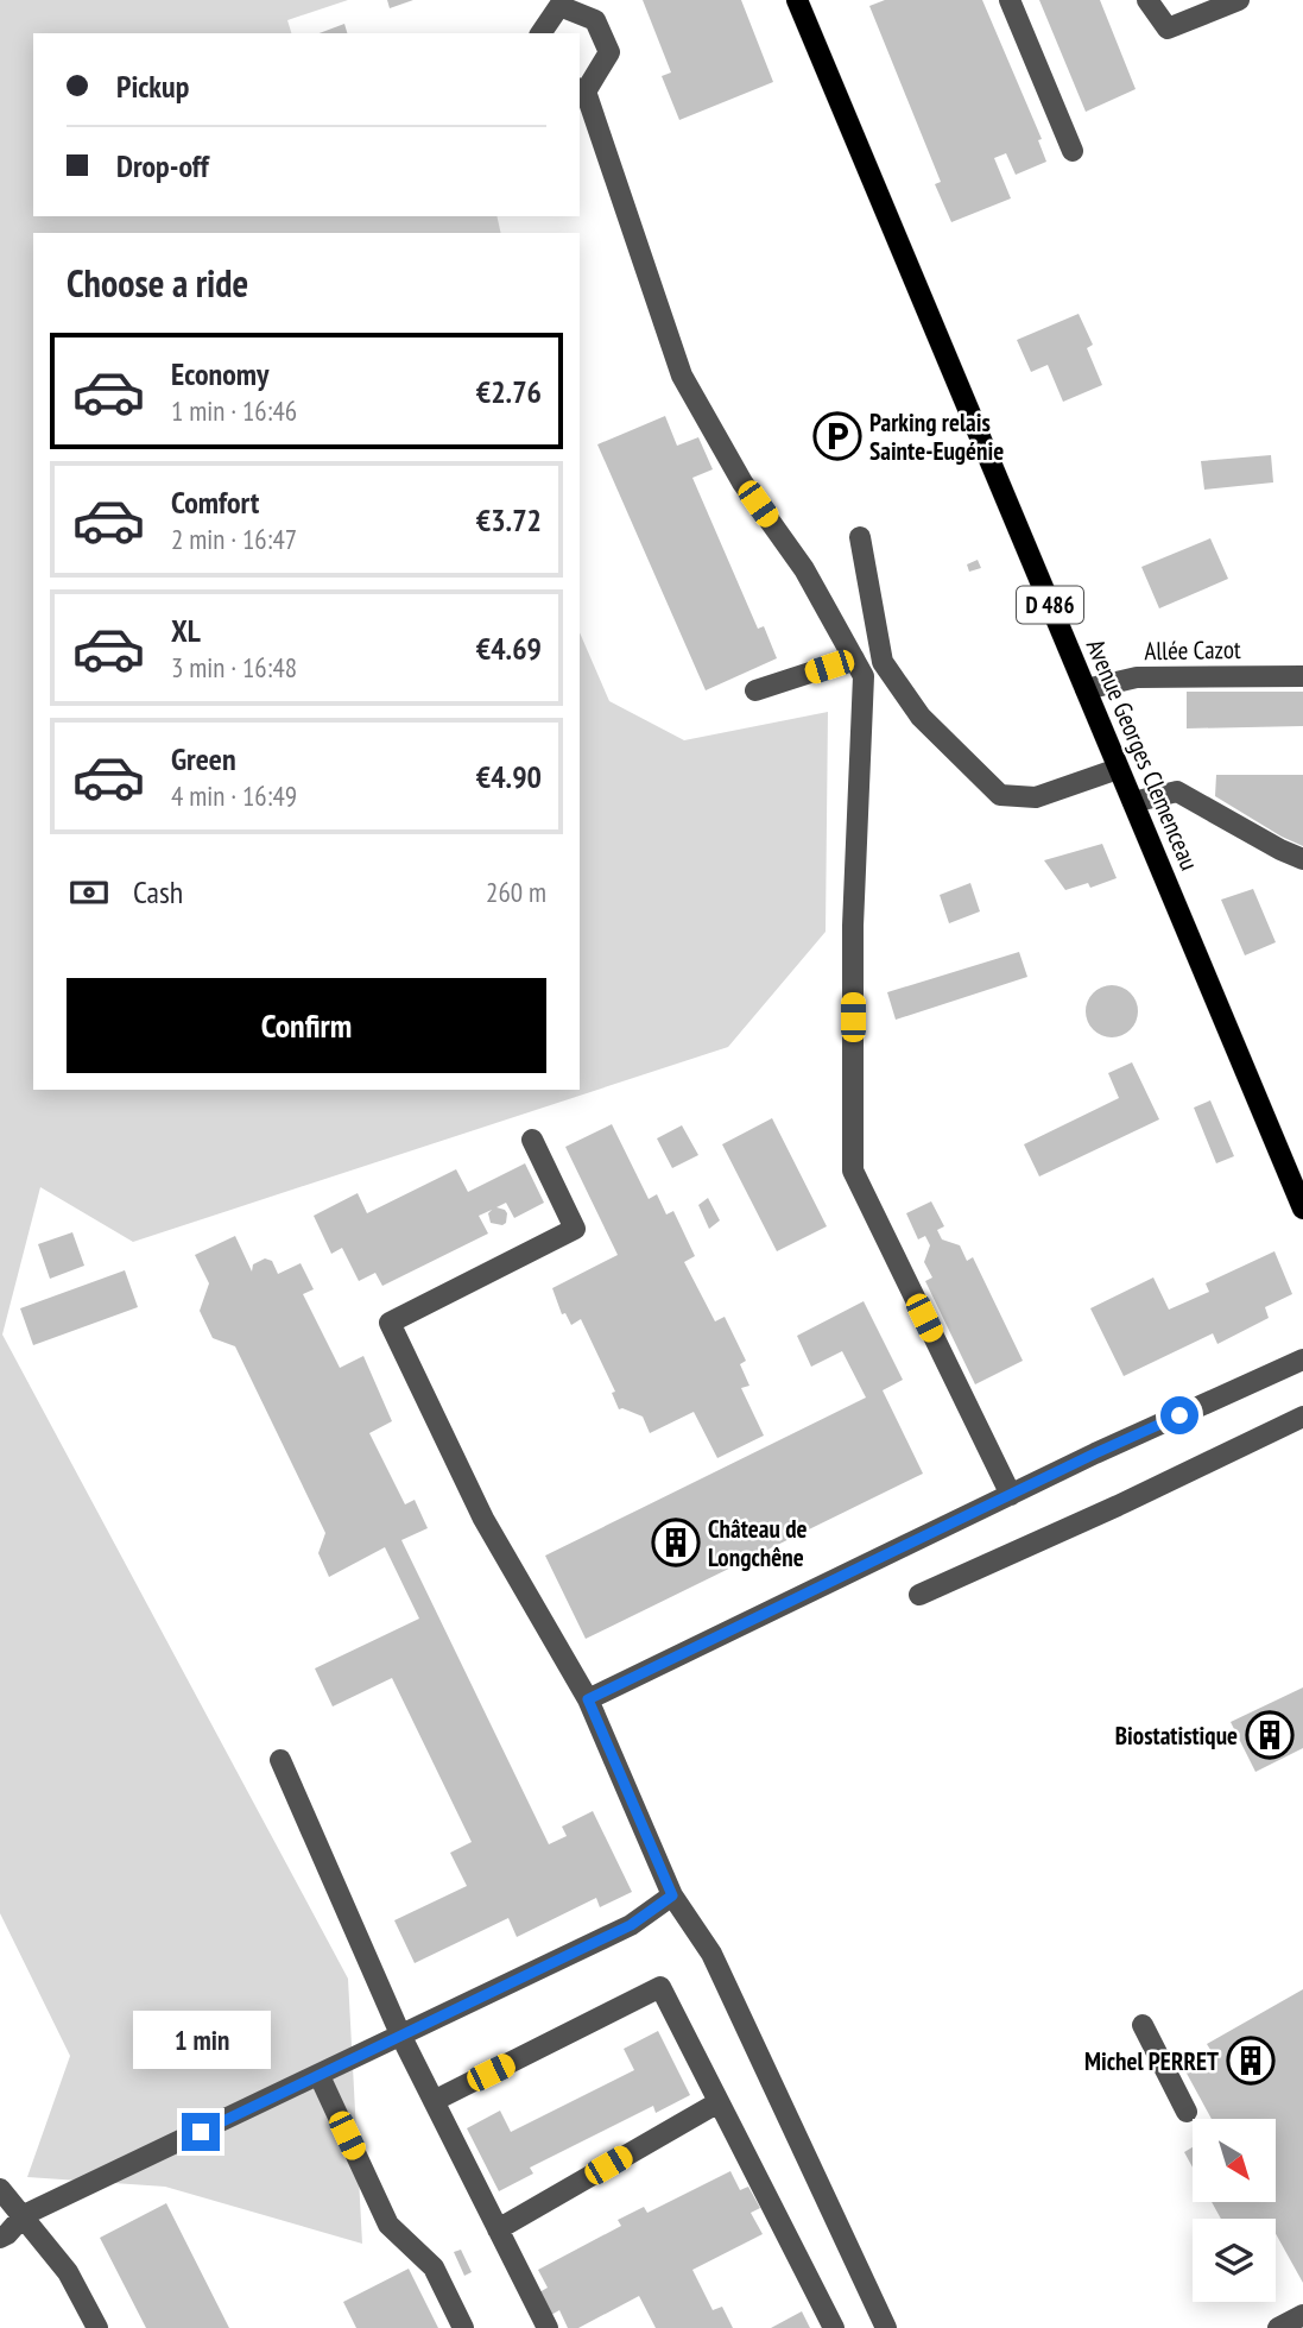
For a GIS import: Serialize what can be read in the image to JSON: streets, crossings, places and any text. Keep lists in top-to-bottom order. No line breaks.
{"streets":{"main road":["D 486","Avenue Georges Clemenceau"],"street":["Allée Cazot"]},"crossings":[["Allée Cazot","Avenue Georges Clemenceau"]],"places":{"parking":["Parking relais Sainte-Eugénie"],"building":["Château de Longchêne","Biostatistique","Michel PERRET"]},"north":"bottom right","page":{"banner":["Pickup","Drop-off"],"heading":"Choose a ride","list":[{"name":"Economy","note":"1 min · 16:46","value":"€2.76"},{"name":"Comfort","note":"2 min · 16:47","value":"€3.72"},{"name":"XL","note":"3 min · 16:48","value":"€4.69"},{"name":"Green","note":"4 min · 16:49","value":"€4.90"}],"pay":["Cash","260 m"],"buttons":"Confirm","bubble":"1 min"}}
